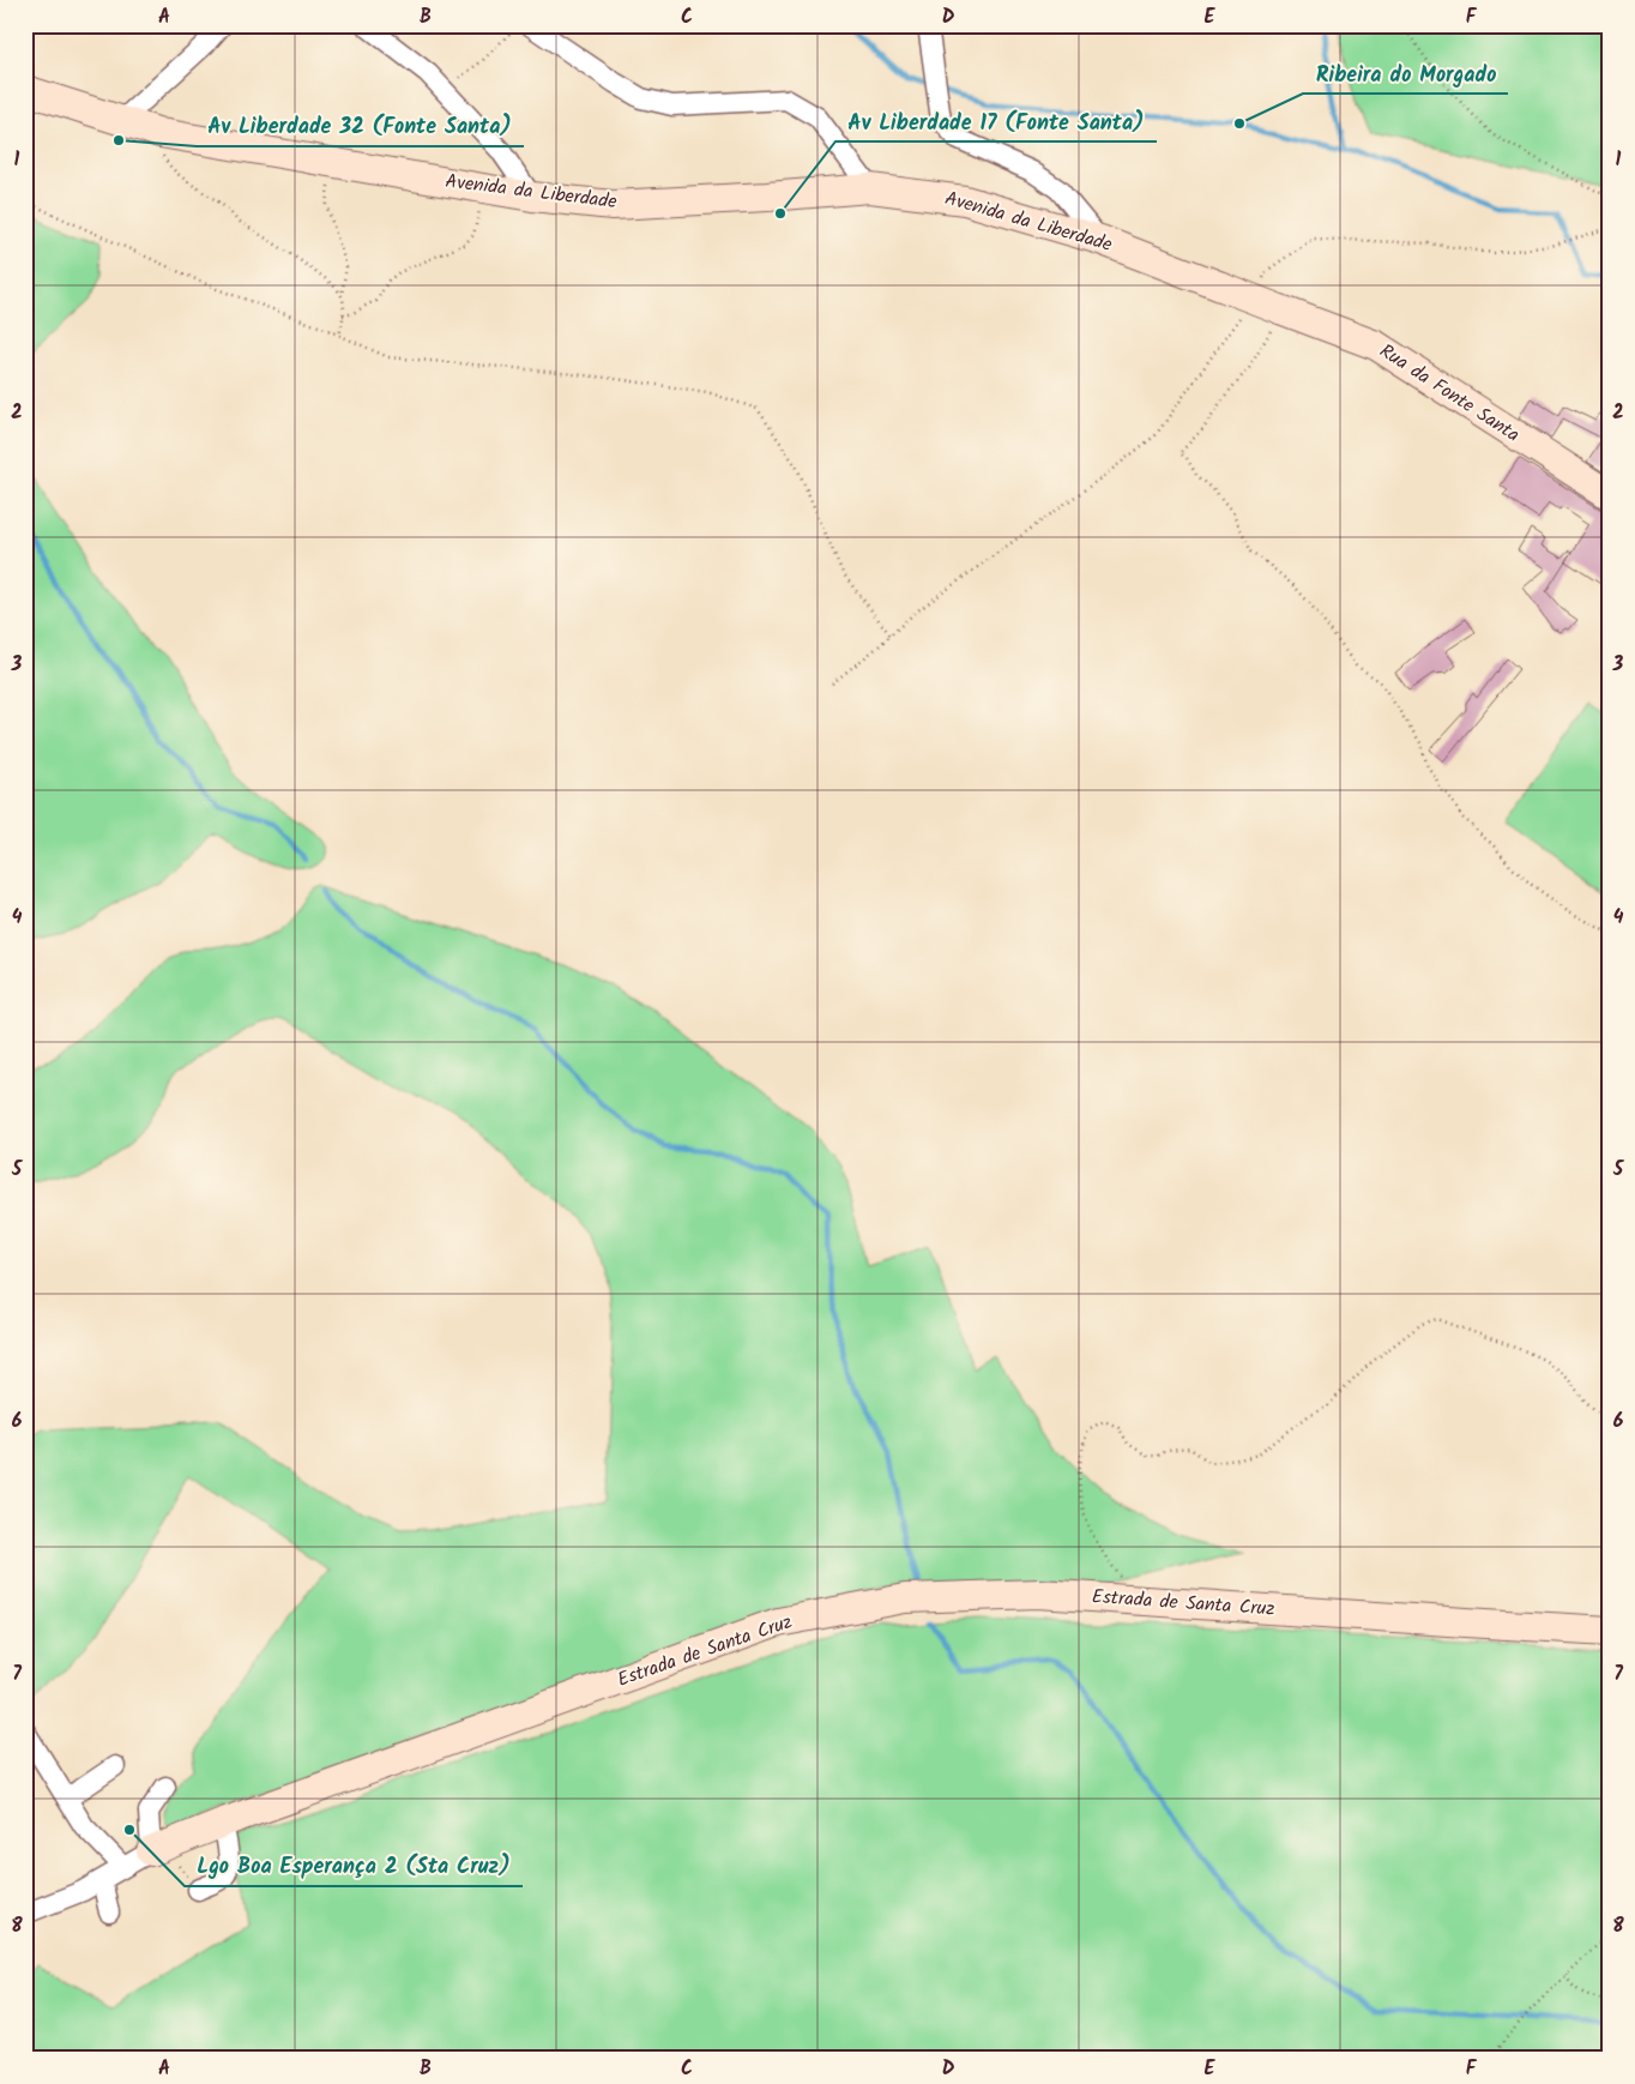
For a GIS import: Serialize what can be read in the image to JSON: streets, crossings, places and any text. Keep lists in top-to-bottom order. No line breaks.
{"streets":{"street":["Avenida da Liberdade","Rua da Fonte Santa","Estrada de Santa Cruz"]},"crossings":[["Avenida da Liberdade","Rua da Fonte Santa"]],"places":["Ribeira do Morgado","Av Liberdade 32 (Fonte Santa)","Av Liberdade 17 (Fonte Santa)","Lgo Boa Esperança 2 (Sta Cruz)"],"grid":{"columns":["A","B","C","D","E","F"],"rows":["1","2","3","4","5","6","7","8"]}}
